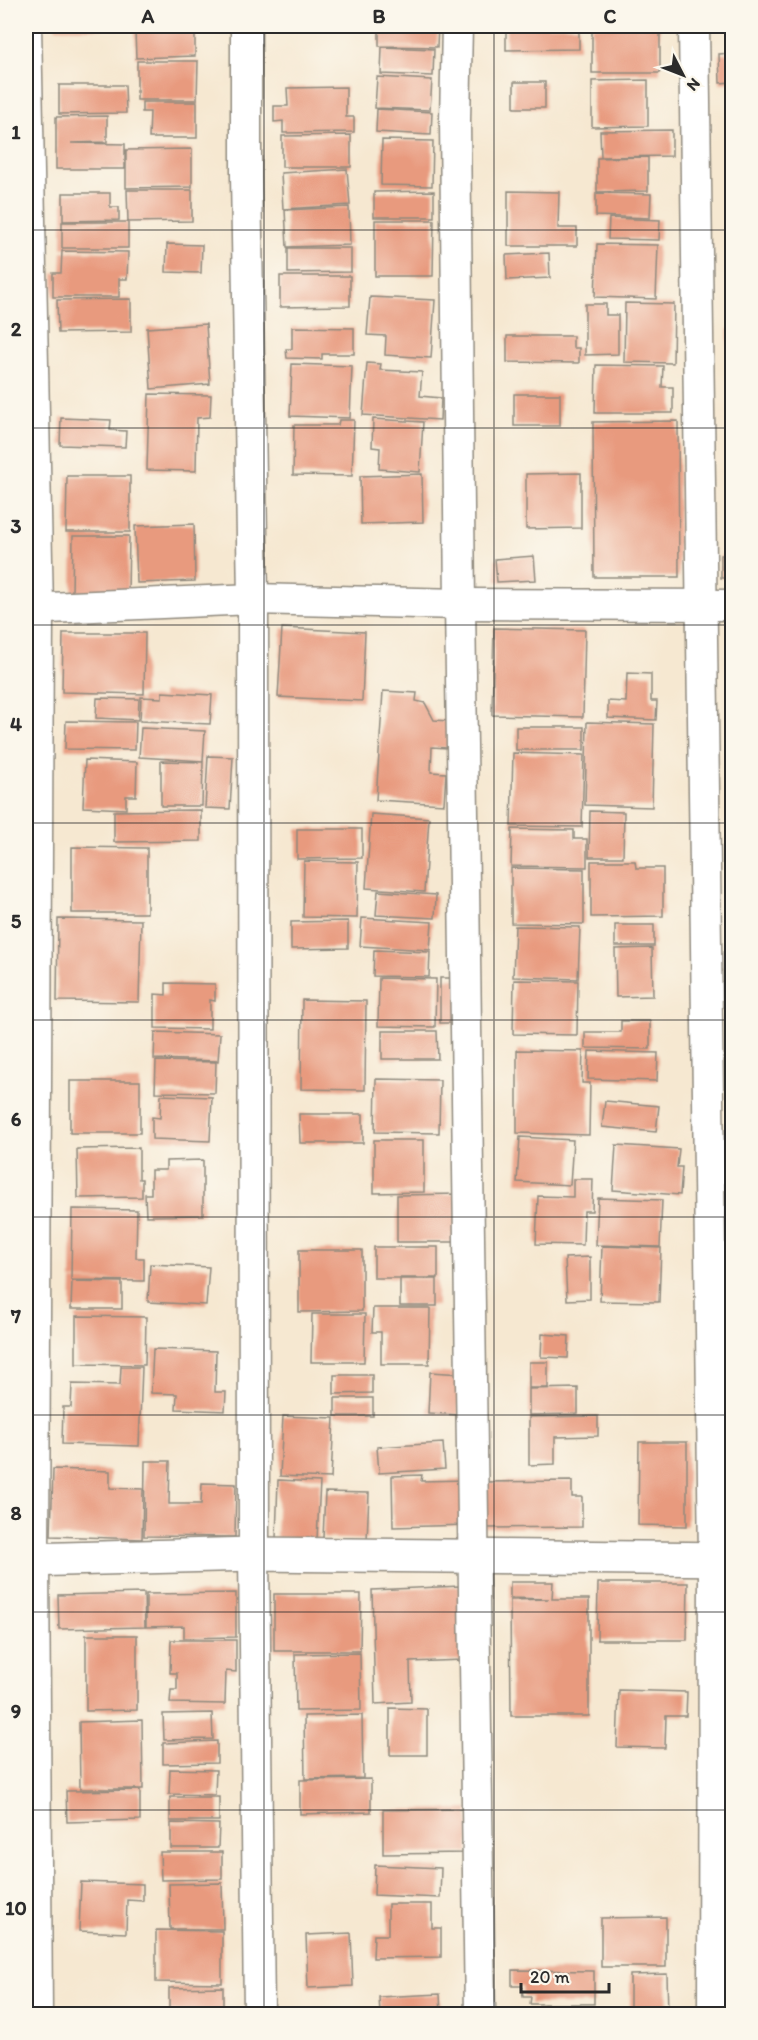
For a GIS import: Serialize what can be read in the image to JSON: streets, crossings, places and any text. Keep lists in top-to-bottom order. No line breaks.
{"scale_bar":"20 m","north":"bottom right","grid":{"columns":["A","B","C"],"rows":["1","2","3","4","5","6","7","8","9","10"]}}
